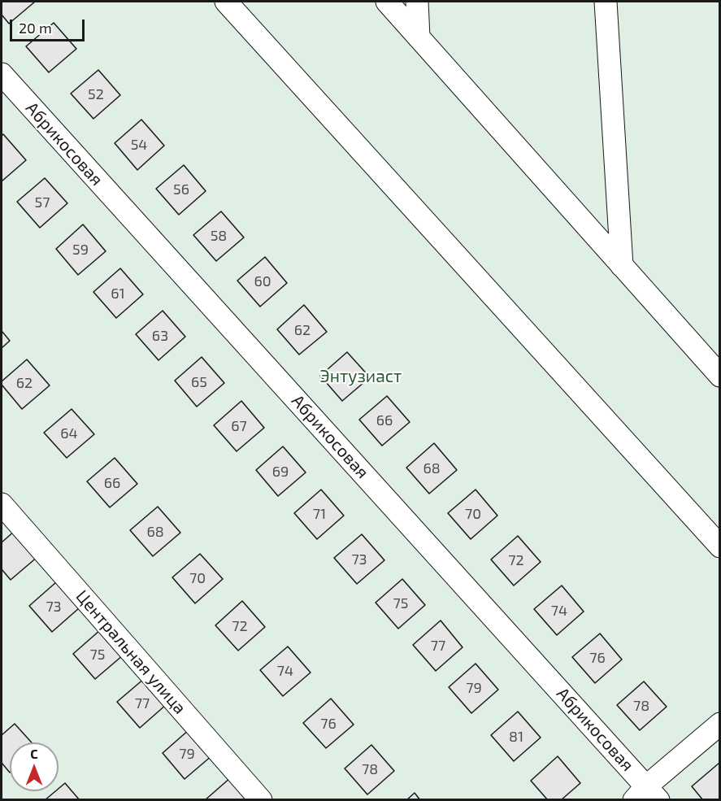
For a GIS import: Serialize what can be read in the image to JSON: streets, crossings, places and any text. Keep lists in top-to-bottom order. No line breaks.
{"streets":{"street":["Абрикосовая","Центральная улица"]},"parks":["Энтузиаст"],"house_numbers":["52","54","56","57","58","59","60","61","62","63","65","62","66","67","64","68","69","66","71","70","68","73","72","70","75","73","74","72","77","75","76","74","79","77","78","76","81","79","78"],"scale_bar":"20 m","north":"top"}
